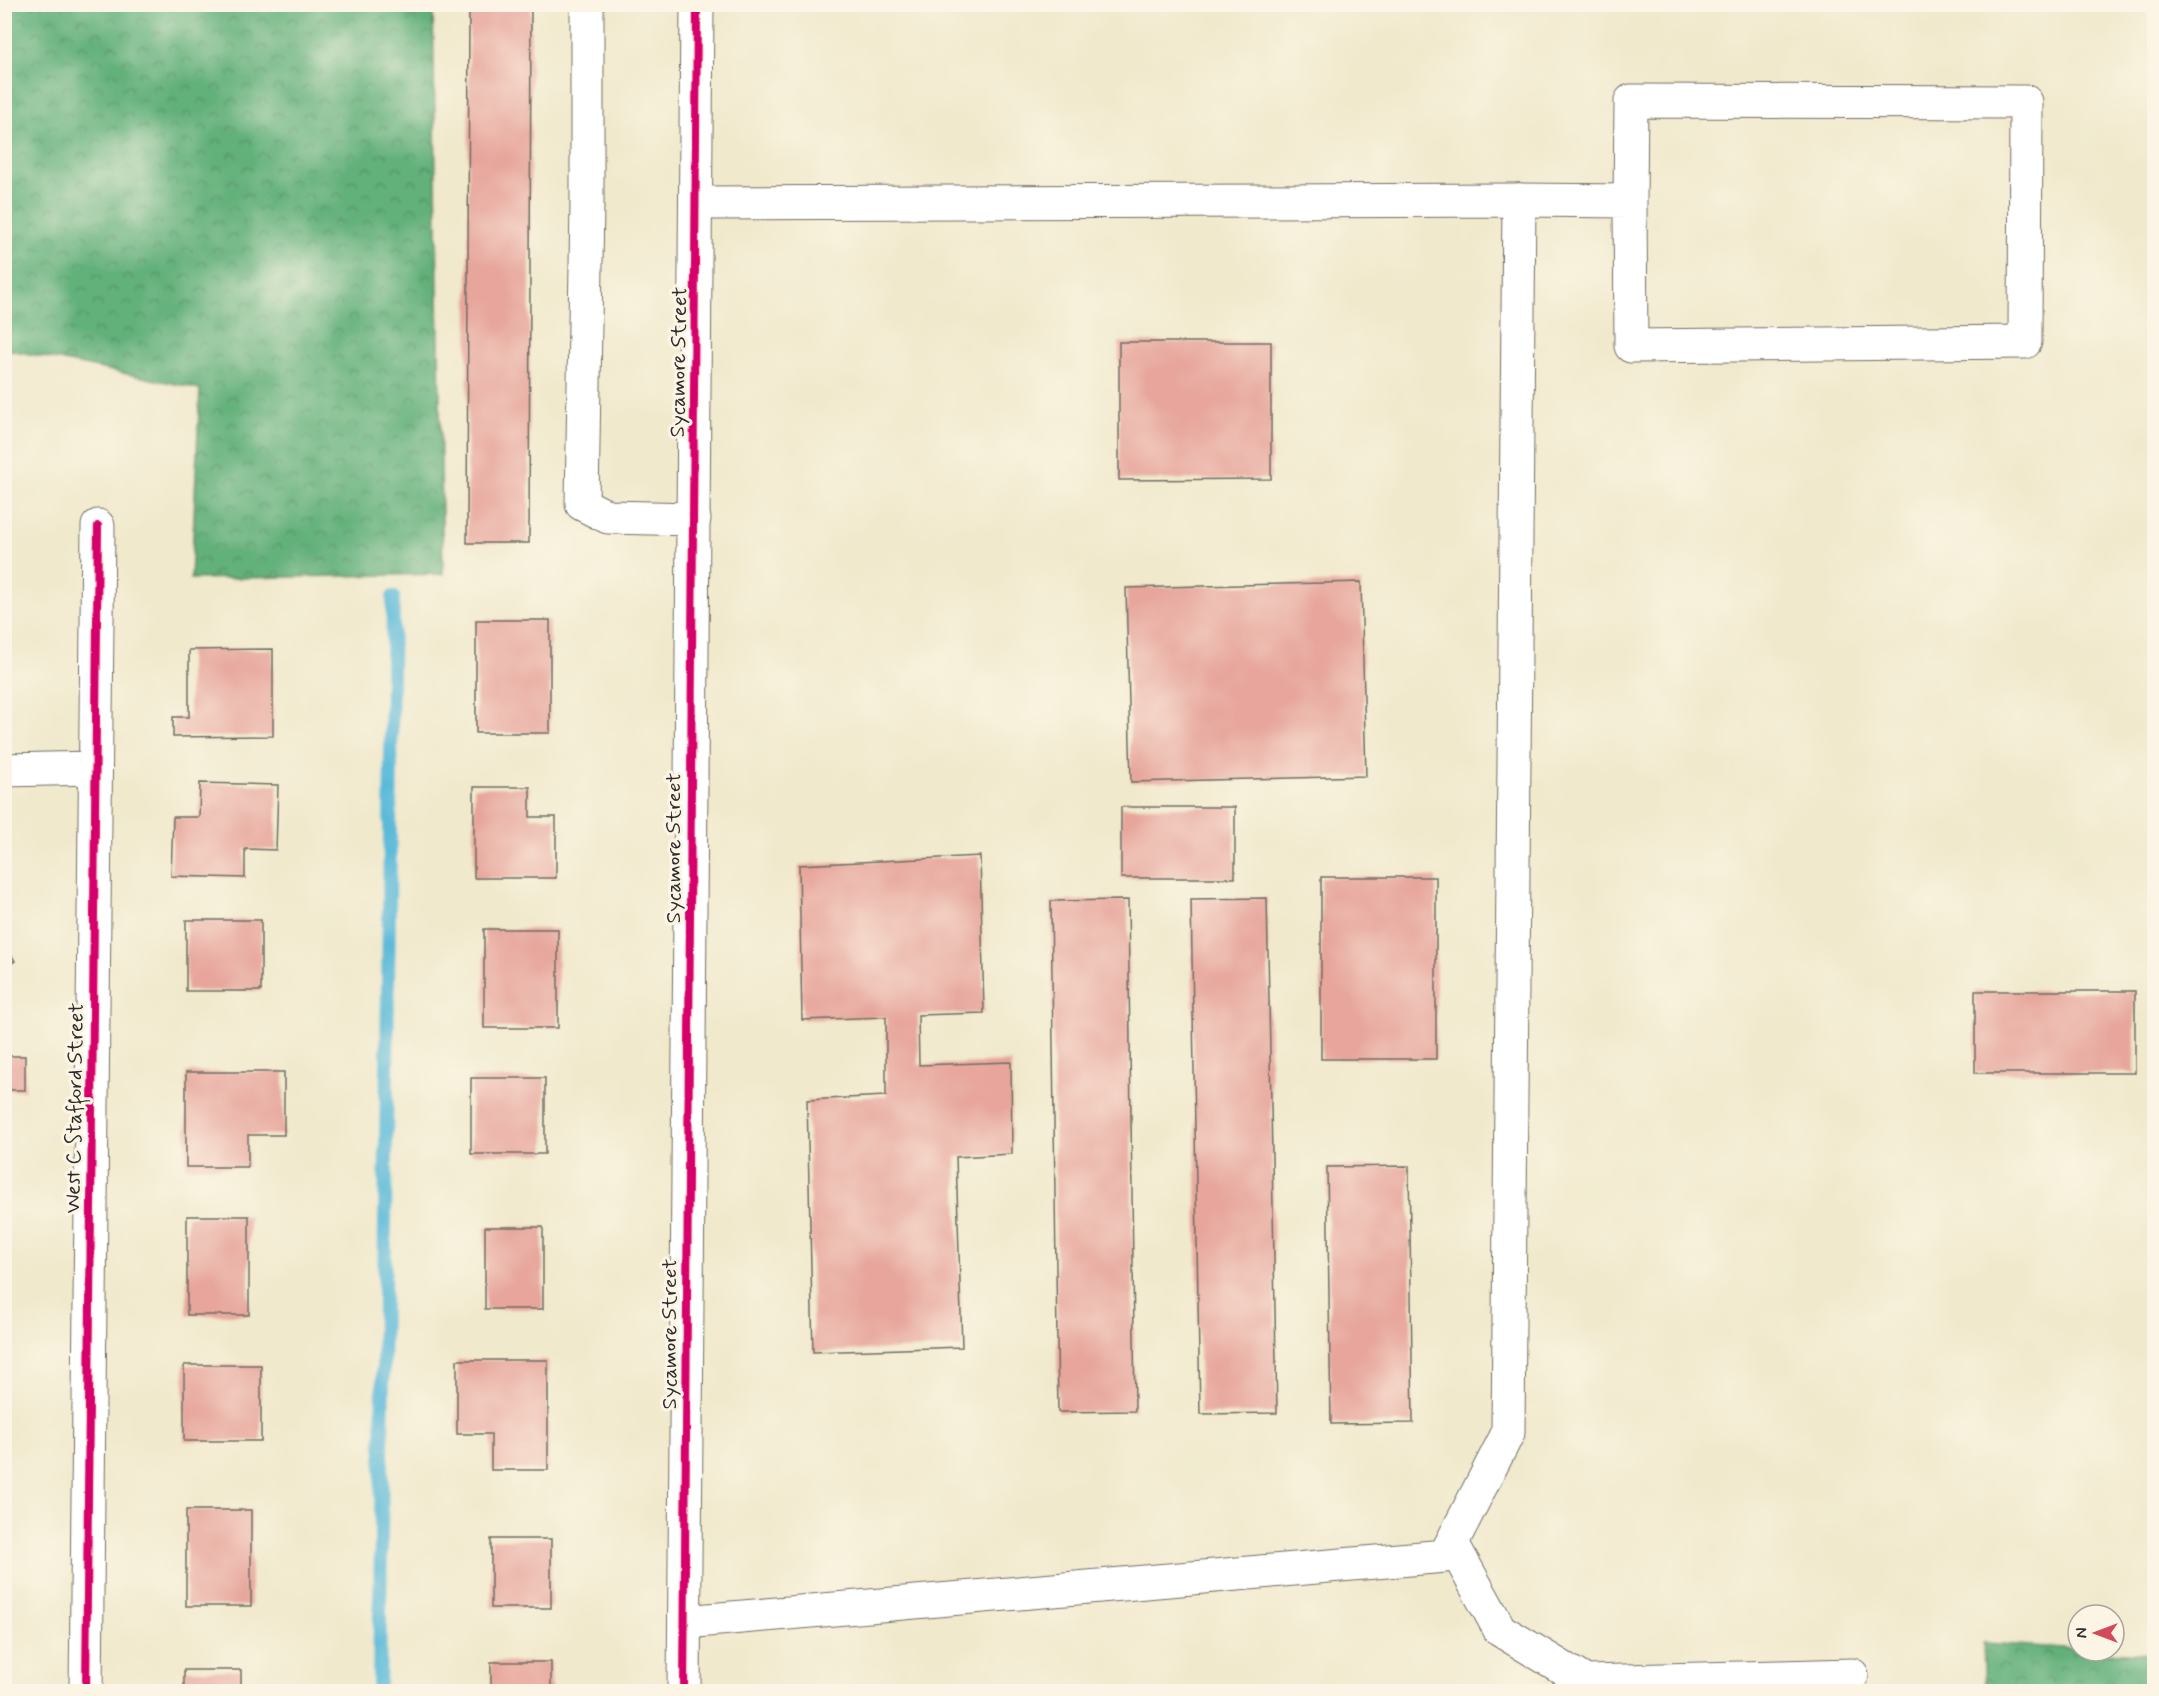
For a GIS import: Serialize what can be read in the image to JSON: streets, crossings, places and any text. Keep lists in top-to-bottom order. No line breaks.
{"streets":{"street":["Sycamore Street","West C Stafford Street"]},"north":"left"}
